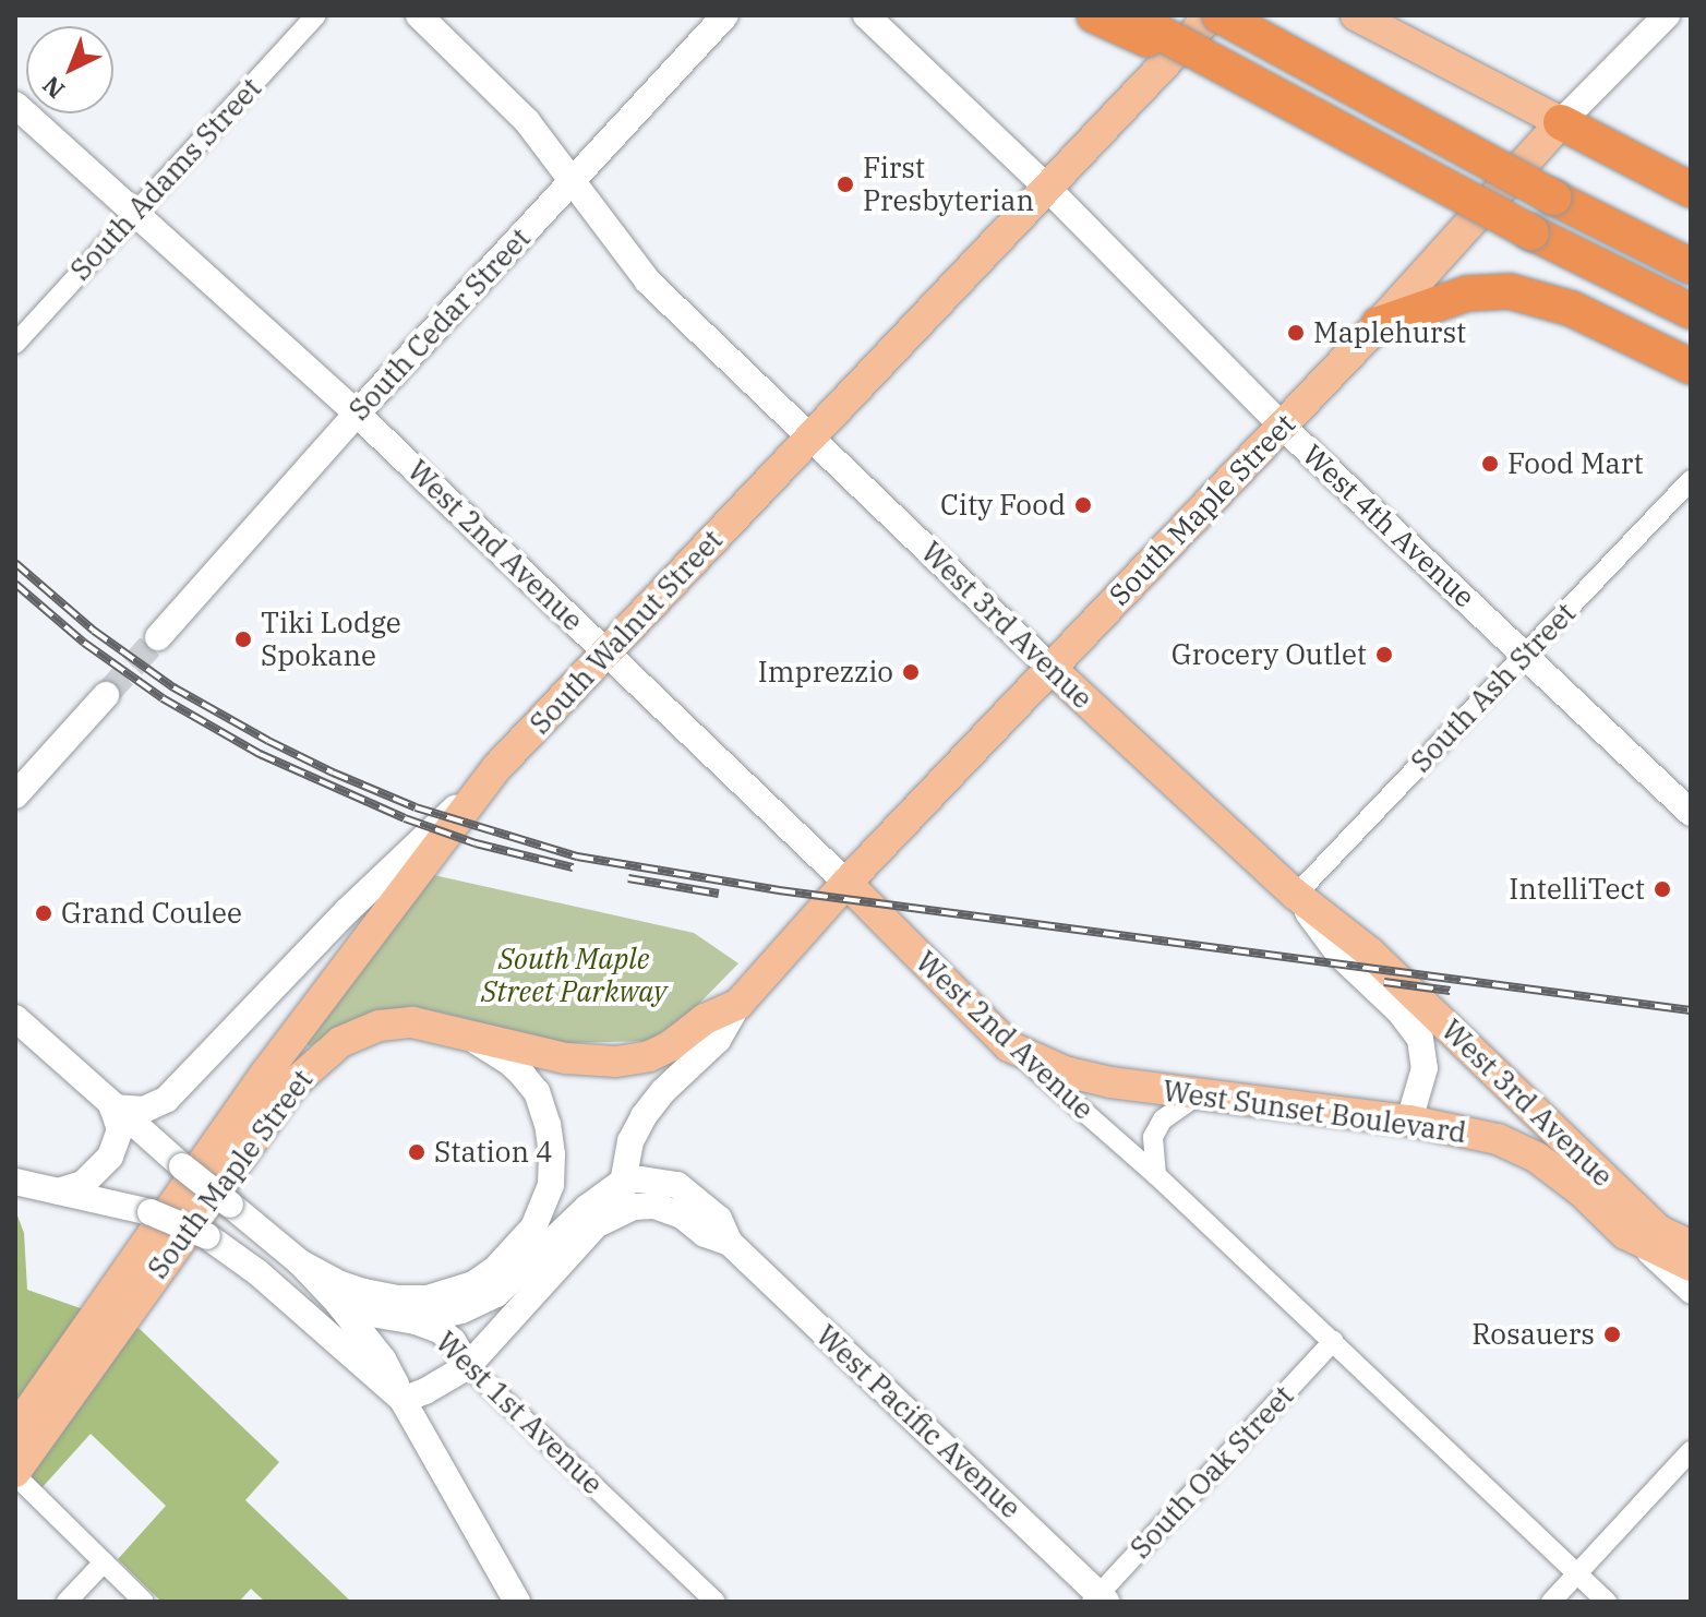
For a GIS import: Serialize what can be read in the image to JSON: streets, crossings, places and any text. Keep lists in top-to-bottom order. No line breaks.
{"streets":{"main road":["South Cedar Street","South Maple Street","West 4th Avenue","West 2nd Avenue","West 3rd Avenue","South Walnut Street","West Sunset Boulevard","West 1st Avenue","West Pacific Avenue"],"street":["South Adams Street","South Ash Street","South Oak Street"]},"crossings":[["South Adams Street","West 2nd Avenue"],["South Cedar Street","West 2nd Avenue"],["South Cedar Street","West 3rd Avenue"],["South Maple Street","West 4th Avenue"],["South Maple Street","West 2nd Avenue"],["South Maple Street","West 3rd Avenue"],["South Maple Street","South Walnut Street"],["South Maple Street","West 1st Avenue"],["South Maple Street","West Pacific Avenue"],["West 4th Avenue","South Walnut Street"],["West 4th Avenue","South Ash Street"],["West 2nd Avenue","South Walnut Street"],["West 2nd Avenue","West Sunset Boulevard"],["West 2nd Avenue","South Oak Street"],["West 3rd Avenue","South Walnut Street"],["West 3rd Avenue","South Ash Street"],["West Pacific Avenue","South Oak Street"]],"parks":["South Maple Street Parkway"],"places":["First Presbyterian","Maplehurst","Food Mart","City Food","Tiki Lodge Spokane","Grocery Outlet","Imprezzio","IntelliTect","Grand Coulee","Station 4","Rosauers"],"north":"bottom left"}
